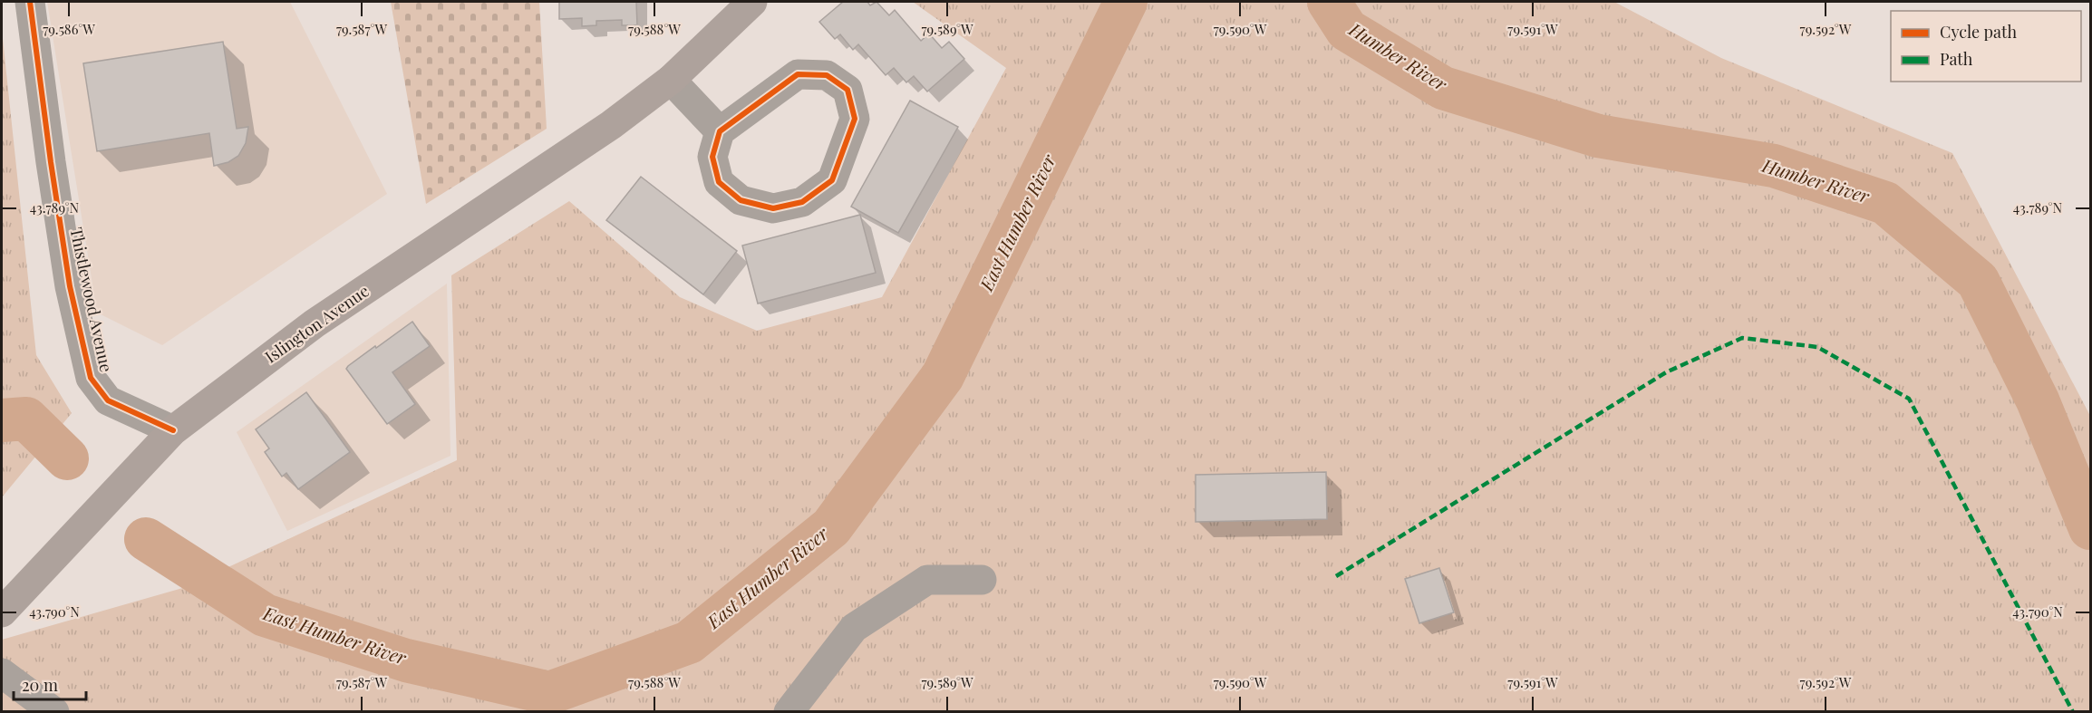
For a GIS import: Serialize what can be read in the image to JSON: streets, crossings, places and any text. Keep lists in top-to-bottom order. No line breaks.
{"streets":{"main road":["Islington Avenue"],"street":["Thistlewood Avenue"]},"crossings":[["Thistlewood Avenue","Islington Avenue"]],"water":["Humber River","East Humber River"],"legend":["Cycle path","Path"],"scale_bar":"20 m","coordinates":["79.586°W","79.587°W","79.588°W","79.589°W","79.590°W","79.591°W","79.592°W","43.789°N","43.790°N"]}
